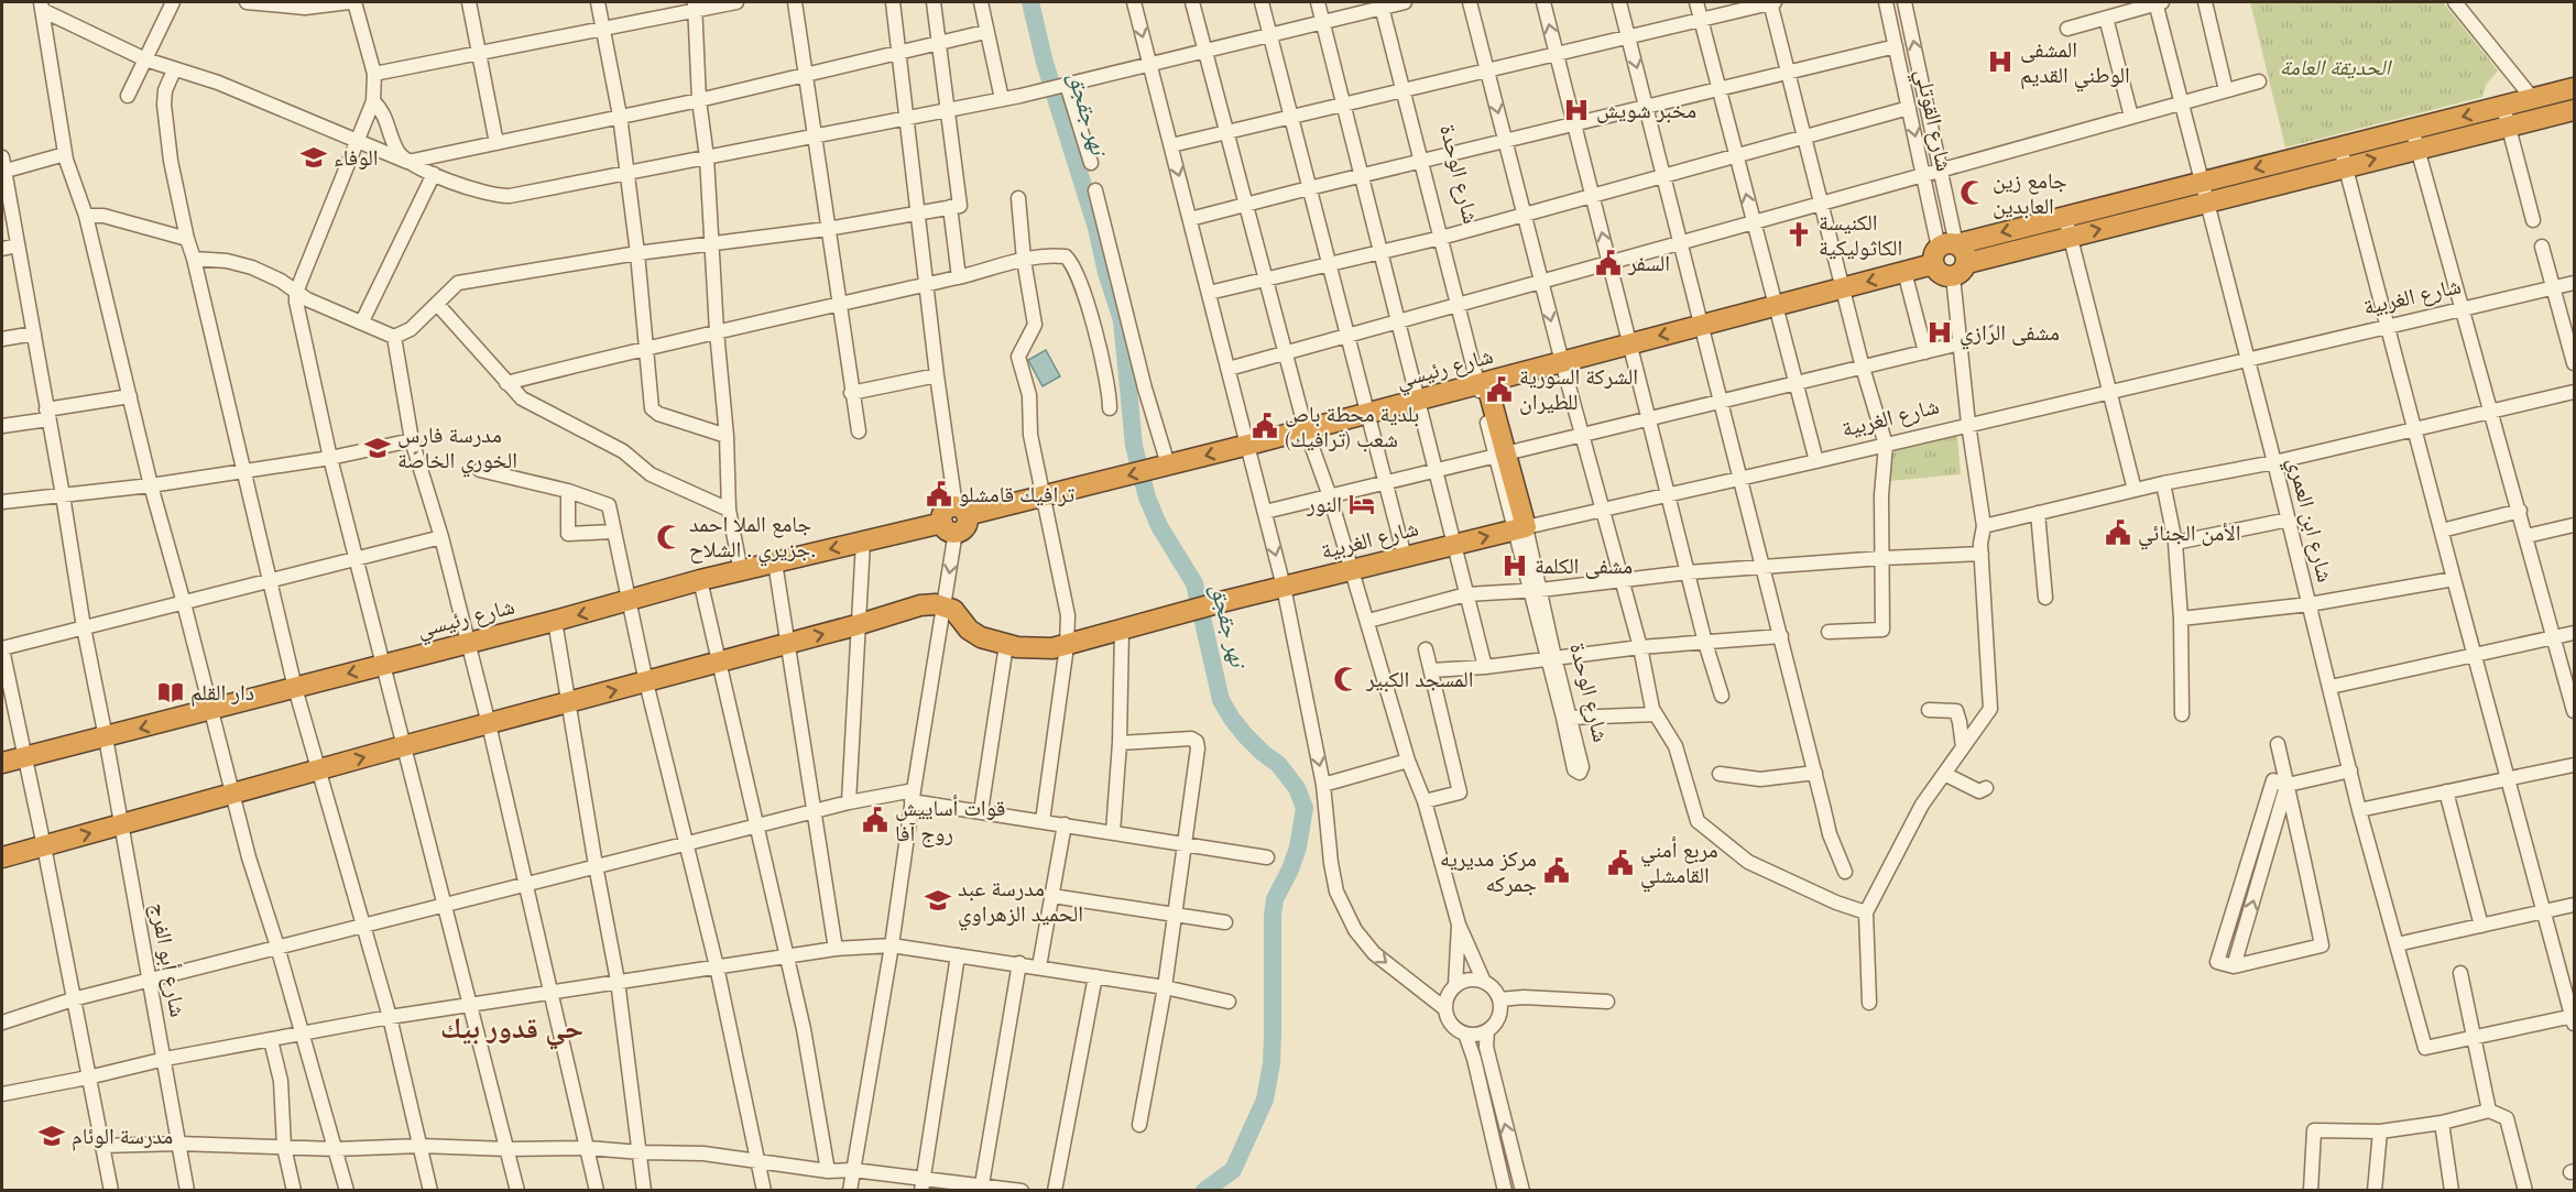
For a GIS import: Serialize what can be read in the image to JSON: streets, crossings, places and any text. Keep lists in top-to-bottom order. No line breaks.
{"streets":{"highway":["شارع الوحدة","شارع الغربية","شارع رئيسي"],"street":["شارع القوتلي","شارع ابن العمري","شارع أبو الفرج"]},"crossings":[["شارع القوتلي","شارع رئيسي"],["شارع الوحدة","شارع الغربية"],["شارع الوحدة","شارع رئيسي"],["شارع الغربية","شارع ابن العمري"],["شارع رئيسي","شارع ابن العمري"],["شارع رئيسي","شارع أبو الفرج"]],"districts":["حي قدور بيك"],"water":["نهر جقجق"],"parks":["الحديقة العامة"],"places":{"hospital":["المشفى الوطني القديم","مخبر شويش","مشفى الرّازي","مشفى الكلمة"],"school or university":["الوفاء","مدرسة فارس الخوري الخاصّة","مدرسة عبد الحميد الزهراوي","مدرسة الوئام"],"mosque":["جامع زين العابدين","جامع الملا احمد جزيري . الشلاح.","المسجد الكبير"],"church":["الكنيسة الكاثوليكية"],"public building":["السفر","الشركة السورية للطيران","بلدية محطة باص شعب (ترافيك)","ترافيك قامشلو","الأمن الجنائي","قوات أساييش روج آفا","مربع أمني القامشلي","مركز مديريه جمركه"],"hotel":["النور"],"library":["دار القلم"]}}
